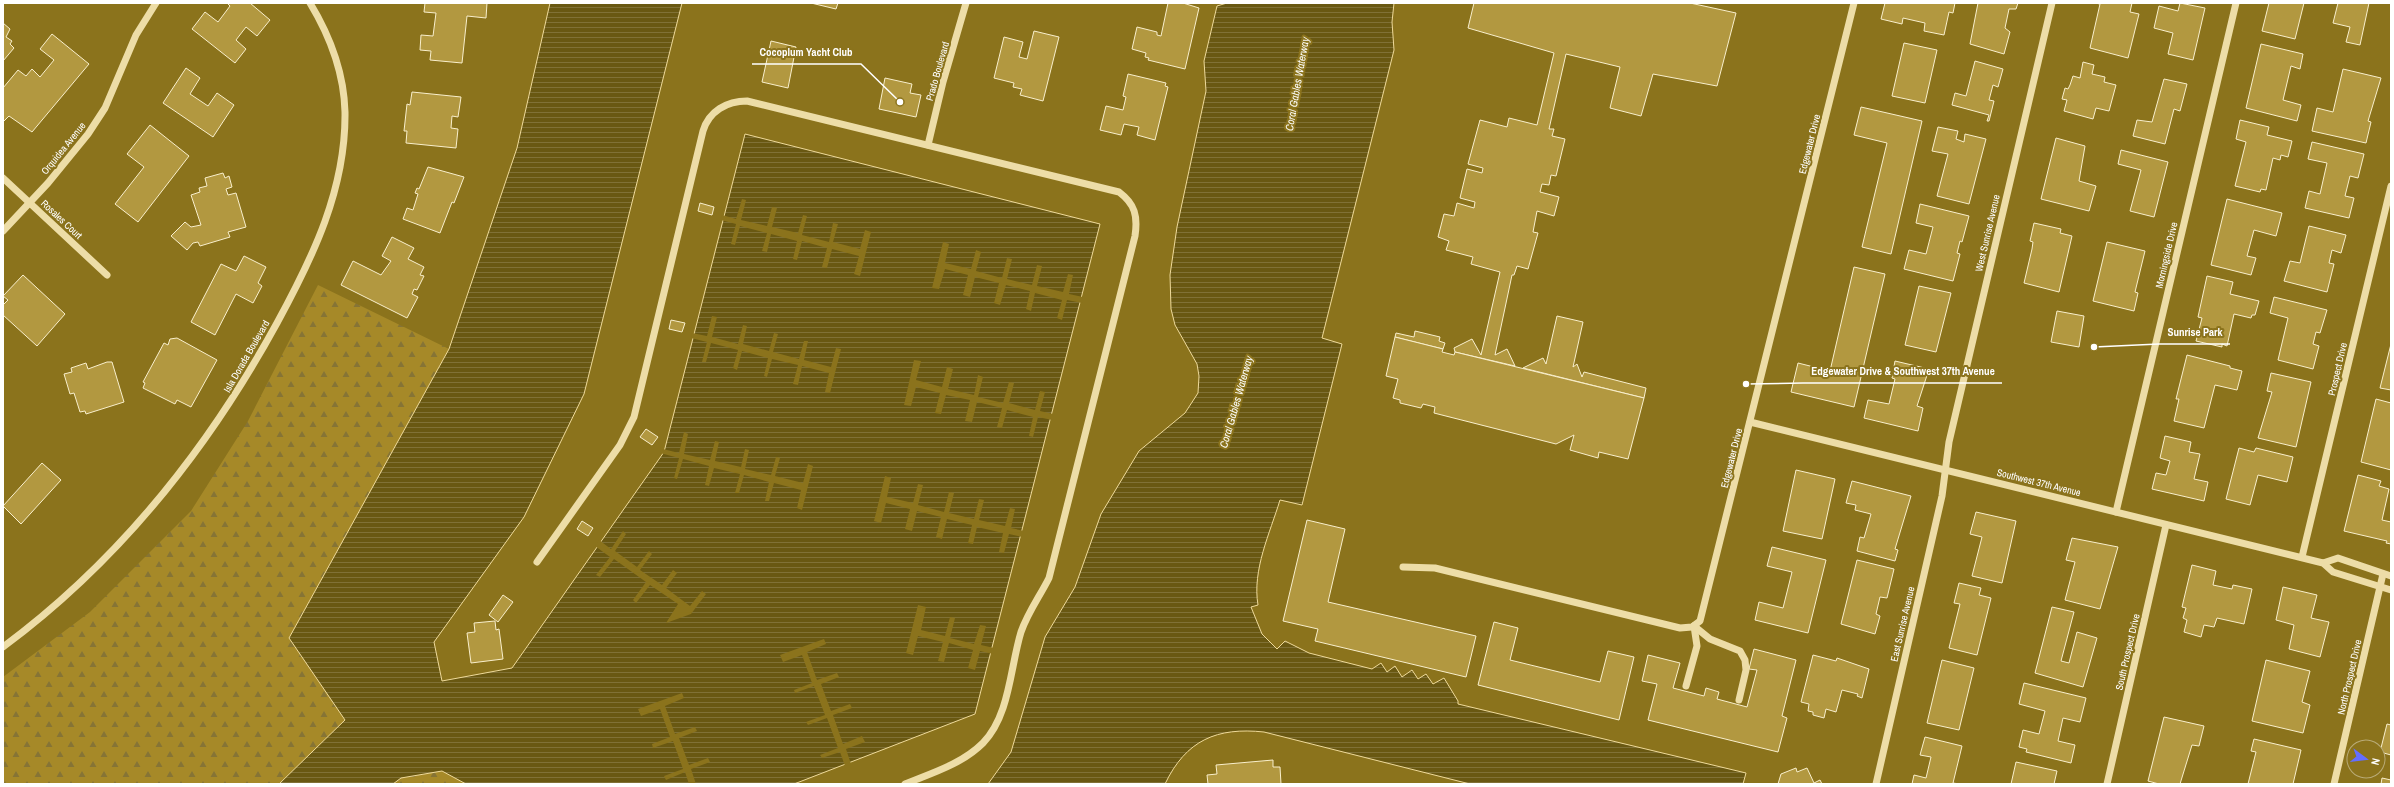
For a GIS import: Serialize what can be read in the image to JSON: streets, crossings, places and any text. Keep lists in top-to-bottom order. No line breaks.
{"streets":{"street":["Prado Boulevard","Edgewater Drive","Orquidea Avenue","Rosales Court","West Sunrise Avenue","Morningside Drive","Isla Dorada Boulevard","Prospect Drive","Southwest 37th Avenue","East Sunrise Avenue","South Prospect Drive","North Prospect Drive"]},"crossings":[["Edgewater Drive","Southwest 37th Avenue"],["Orquidea Avenue","Rosales Court"],["West Sunrise Avenue","Southwest 37th Avenue"],["West Sunrise Avenue","East Sunrise Avenue"],["Morningside Drive","Southwest 37th Avenue"],["Prospect Drive","Southwest 37th Avenue"],["Southwest 37th Avenue","East Sunrise Avenue"],["Southwest 37th Avenue","South Prospect Drive"],["Southwest 37th Avenue","North Prospect Drive"]],"water":["Coral Gables Waterway"],"places":["Cocoplum Yacht Club","Sunrise Park","Edgewater Drive & Southwest 37th Avenue"],"north":"right"}
